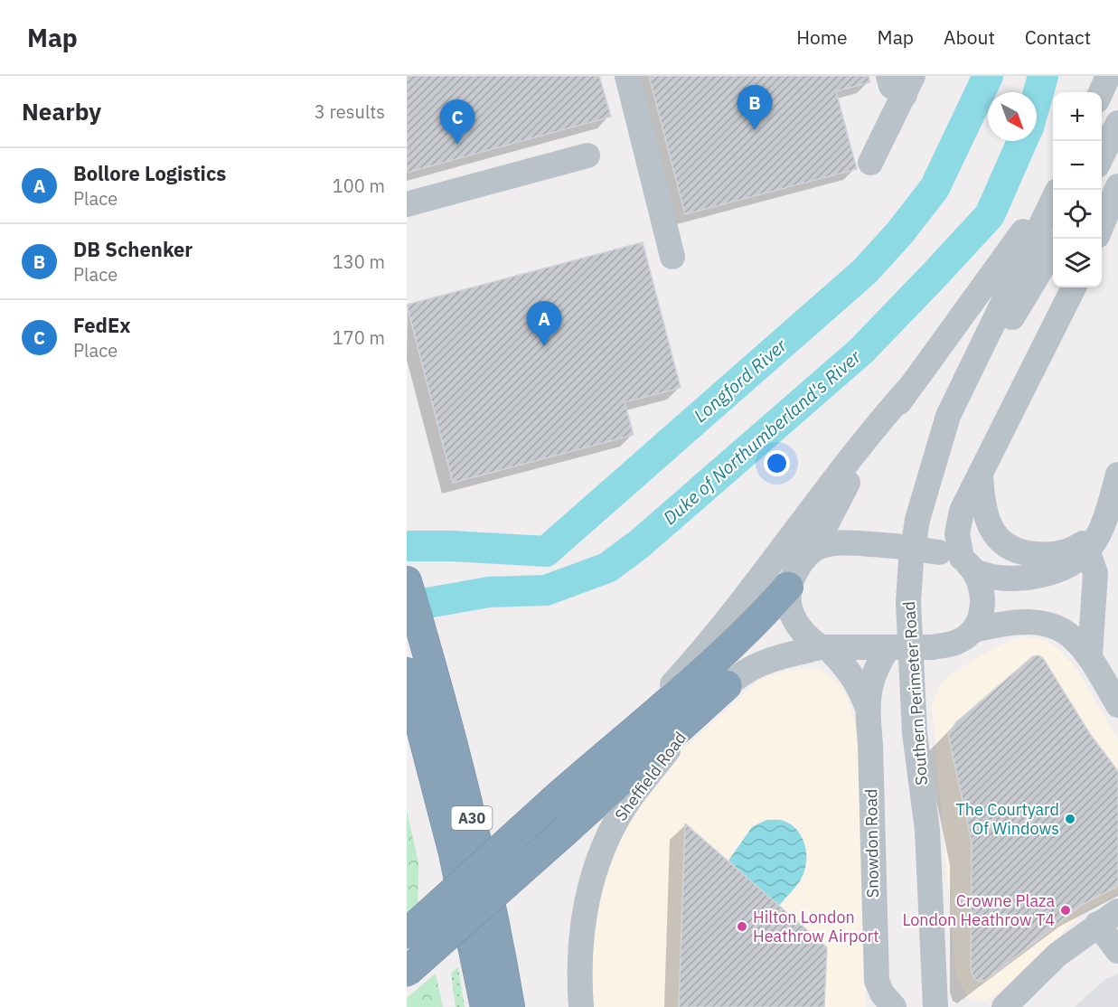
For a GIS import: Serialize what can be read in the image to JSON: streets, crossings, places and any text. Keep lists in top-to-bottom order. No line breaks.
{"streets":{"highway":["A30"],"street":["Southern Perimeter Road","Sheffield Road","Snowdon Road"]},"crossings":[["Sheffield Road","Snowdon Road"]],"water":["Longford River","Duke of Northumberland's River"],"places":["The Courtyard Of Windows","Crowne Plaza London Heathrow T4","Hilton London Heathrow Airport"],"north":"bottom right","page":{"header":"Map","nav":["Home","Map","About","Contact"],"heading":["Nearby","3 results"],"pins":["B","C","A"],"map_buttons":["+","−"],"list":[{"mark":"A","name":"Bollore Logistics","note":"Place","value":"100 m"},{"mark":"B","name":"DB Schenker","note":"Place","value":"130 m"},{"mark":"C","name":"FedEx","note":"Place","value":"170 m"}]}}
